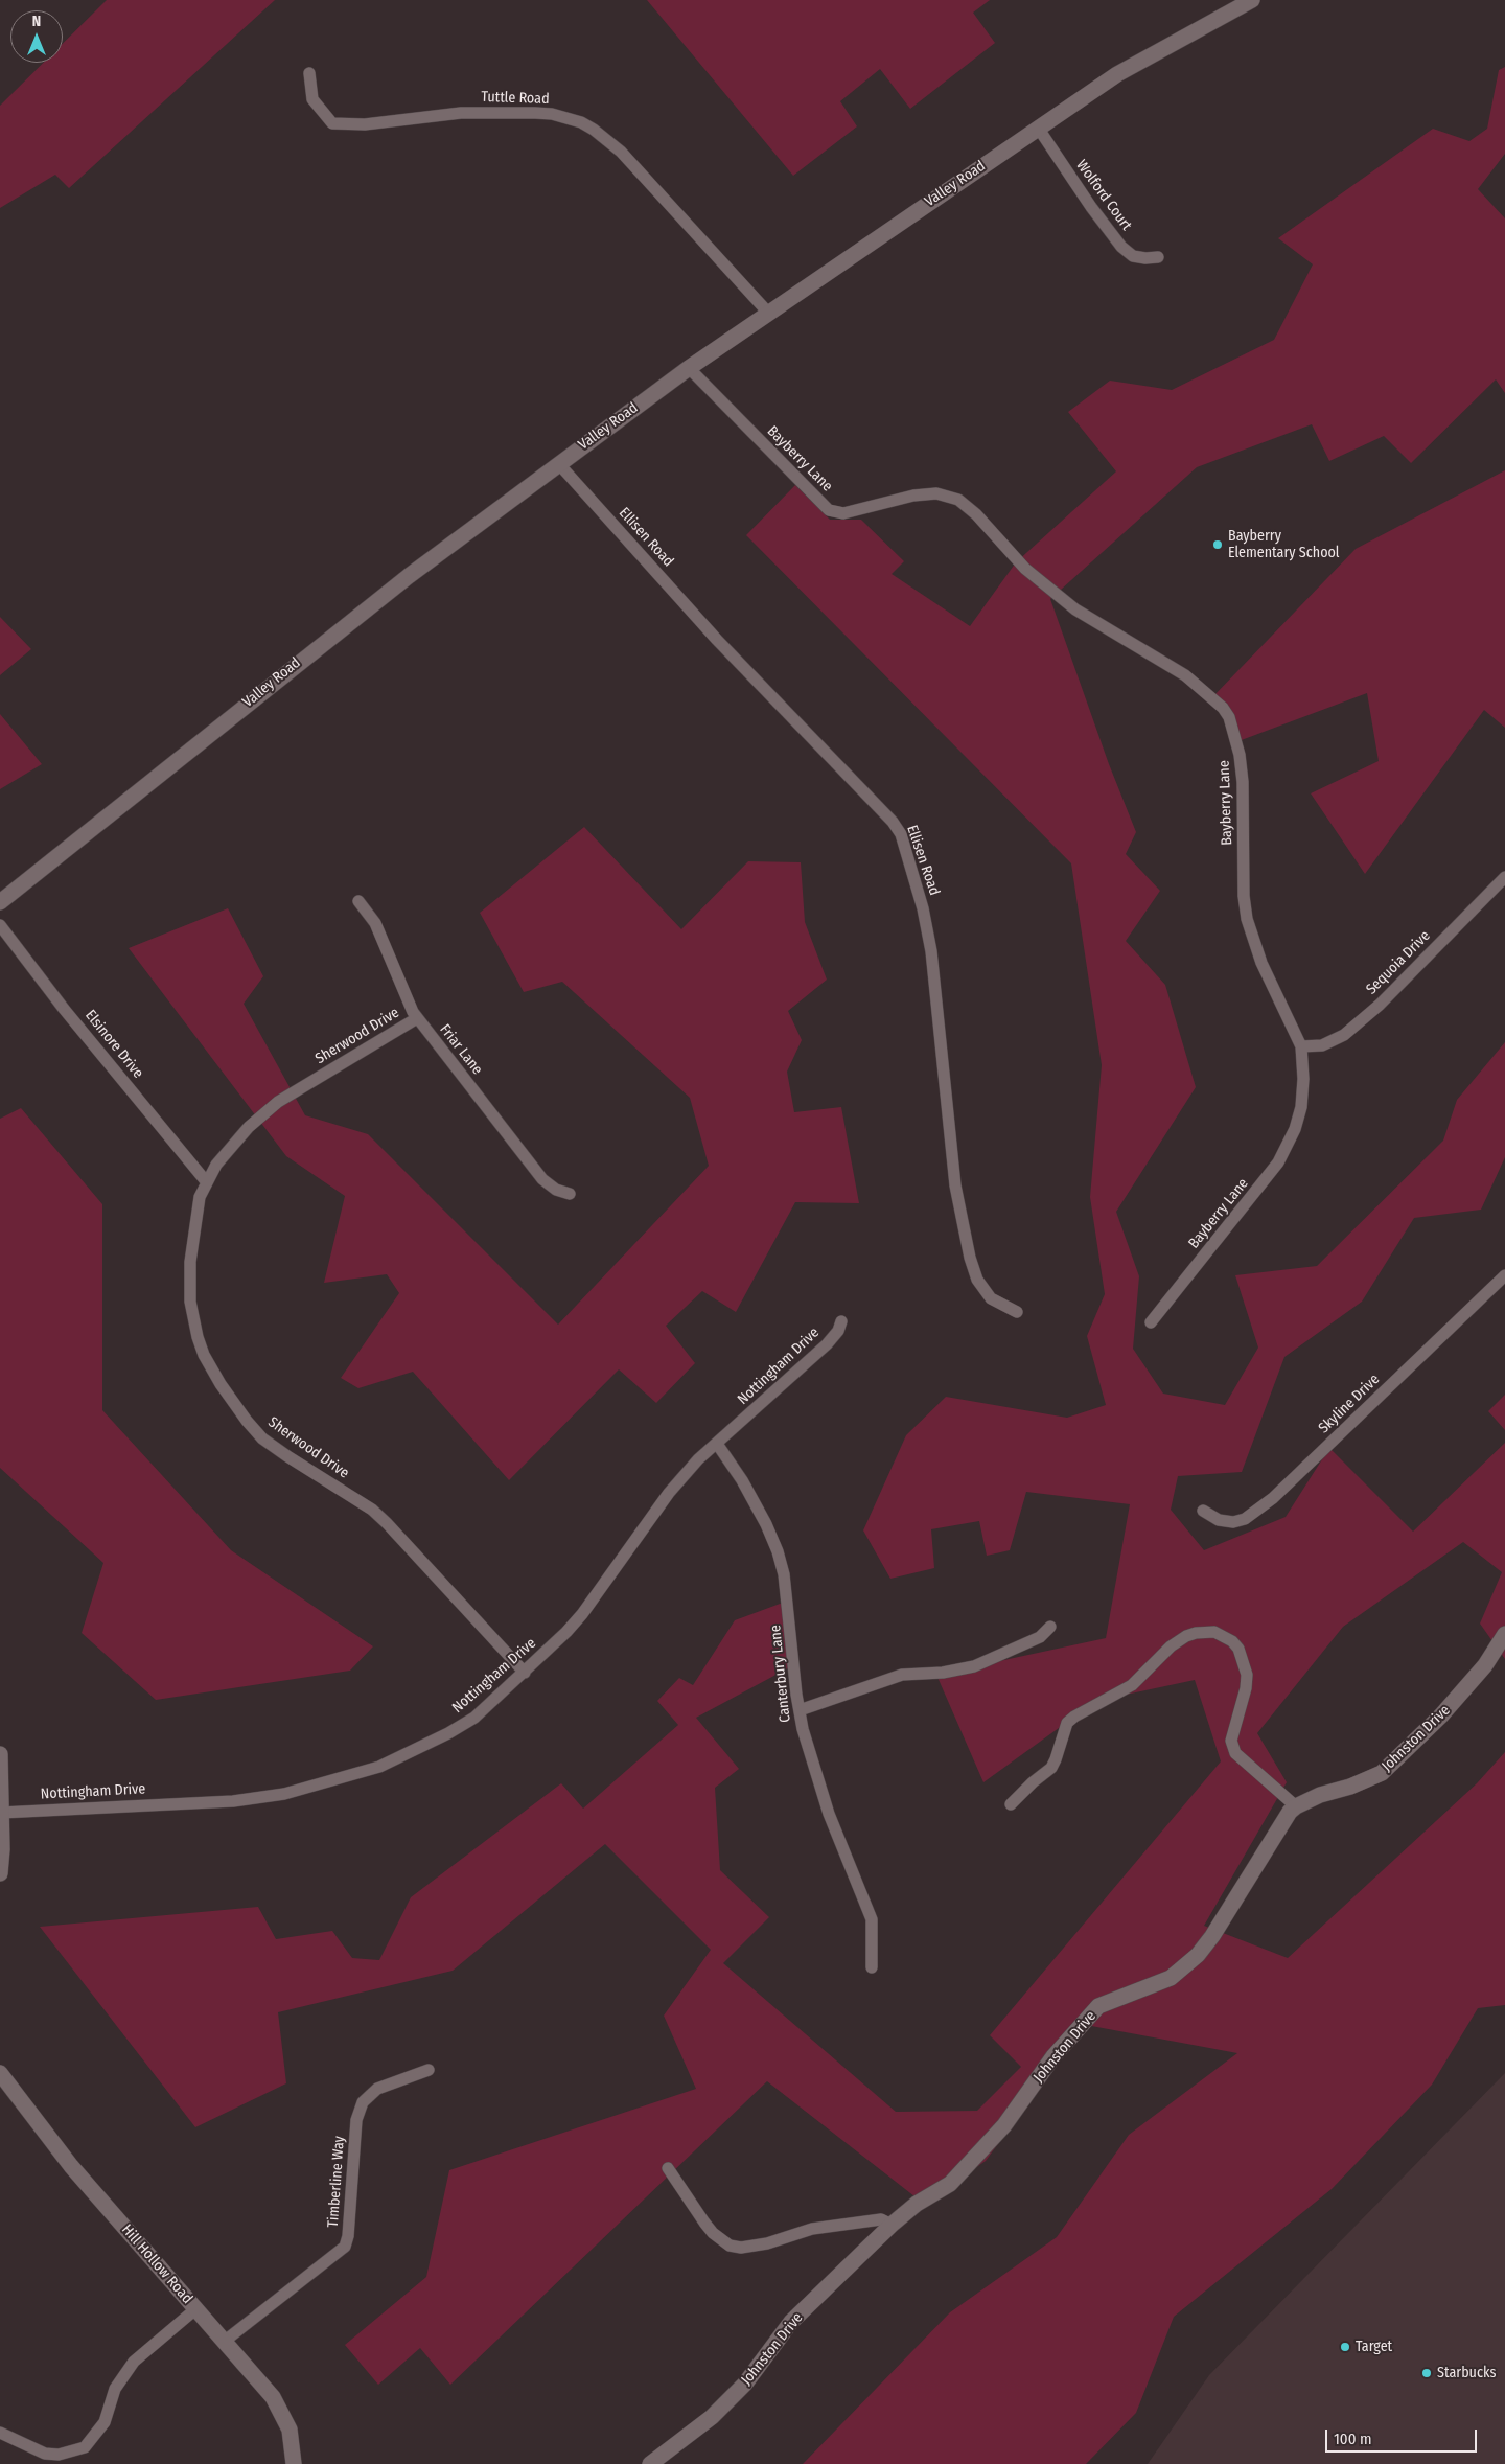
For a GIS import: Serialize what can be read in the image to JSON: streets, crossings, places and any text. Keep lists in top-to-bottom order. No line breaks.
{"streets":{"street":["Tuttle Road","Valley Road","Wolford Court","Bayberry Lane","Ellisen Road","Sequoia Drive","Sherwood Drive","Elsinore Drive","Friar Lane","Nottingham Drive","Skyline Drive","Canterbury Lane","Johnston Drive","Timberline Way","Hill Hollow Road"]},"crossings":[["Tuttle Road","Valley Road"],["Valley Road","Wolford Court"],["Valley Road","Bayberry Lane"],["Valley Road","Ellisen Road"],["Bayberry Lane","Sequoia Drive"],["Sherwood Drive","Elsinore Drive"],["Sherwood Drive","Friar Lane"],["Sherwood Drive","Nottingham Drive"],["Nottingham Drive","Canterbury Lane"],["Timberline Way","Hill Hollow Road"]],"places":["Bayberry Elementary School","Target","Starbucks"],"scale_bar":"100 m","north":"top"}
